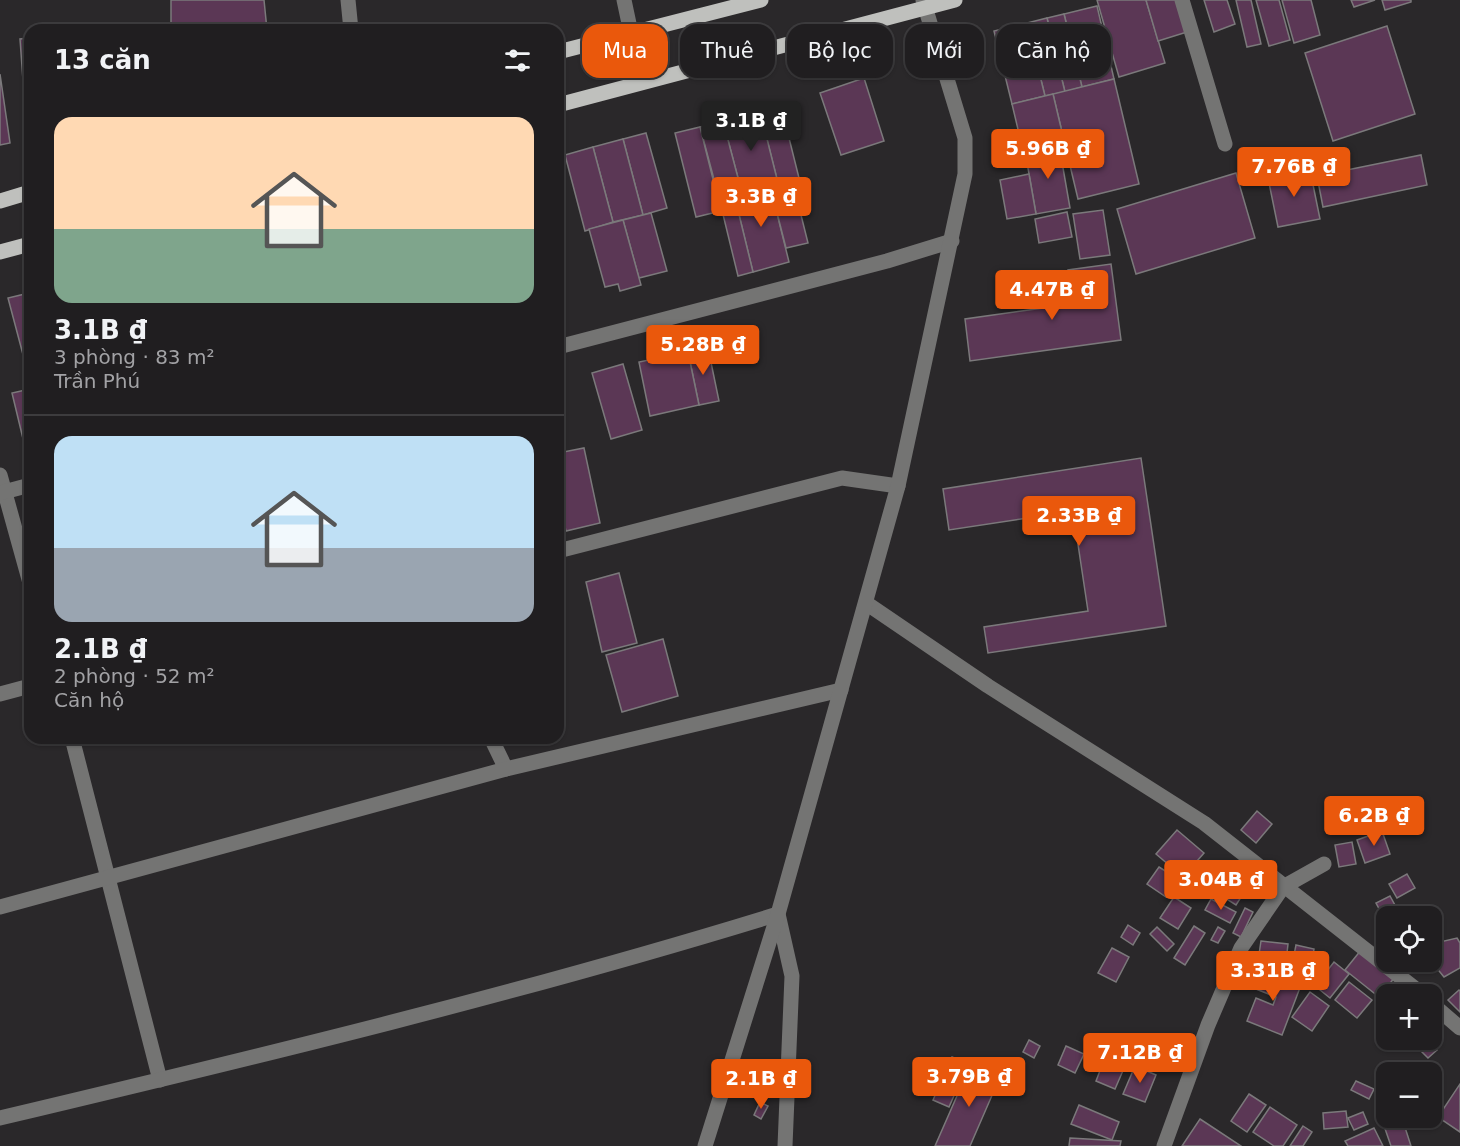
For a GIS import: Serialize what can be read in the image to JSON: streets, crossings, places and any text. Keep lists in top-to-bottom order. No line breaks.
{"page":{"chip":["Mua","Thuê","Bộ lọc","Mới","Căn hộ"],"heading":"13 căn","list":[{"name":"3.1B ₫","note":"3 phòng · 83 m² · Trần Phú"},{"name":"2.1B ₫","note":"2 phòng · 52 m² · Căn hộ"}],"price":["3.1B ₫","5.96B ₫","7.76B ₫","3.3B ₫","4.47B ₫","5.28B ₫","2.33B ₫","6.2B ₫","3.04B ₫","3.31B ₫","7.12B ₫","3.79B ₫","2.1B ₫"],"map_buttons":["+","−"]}}
